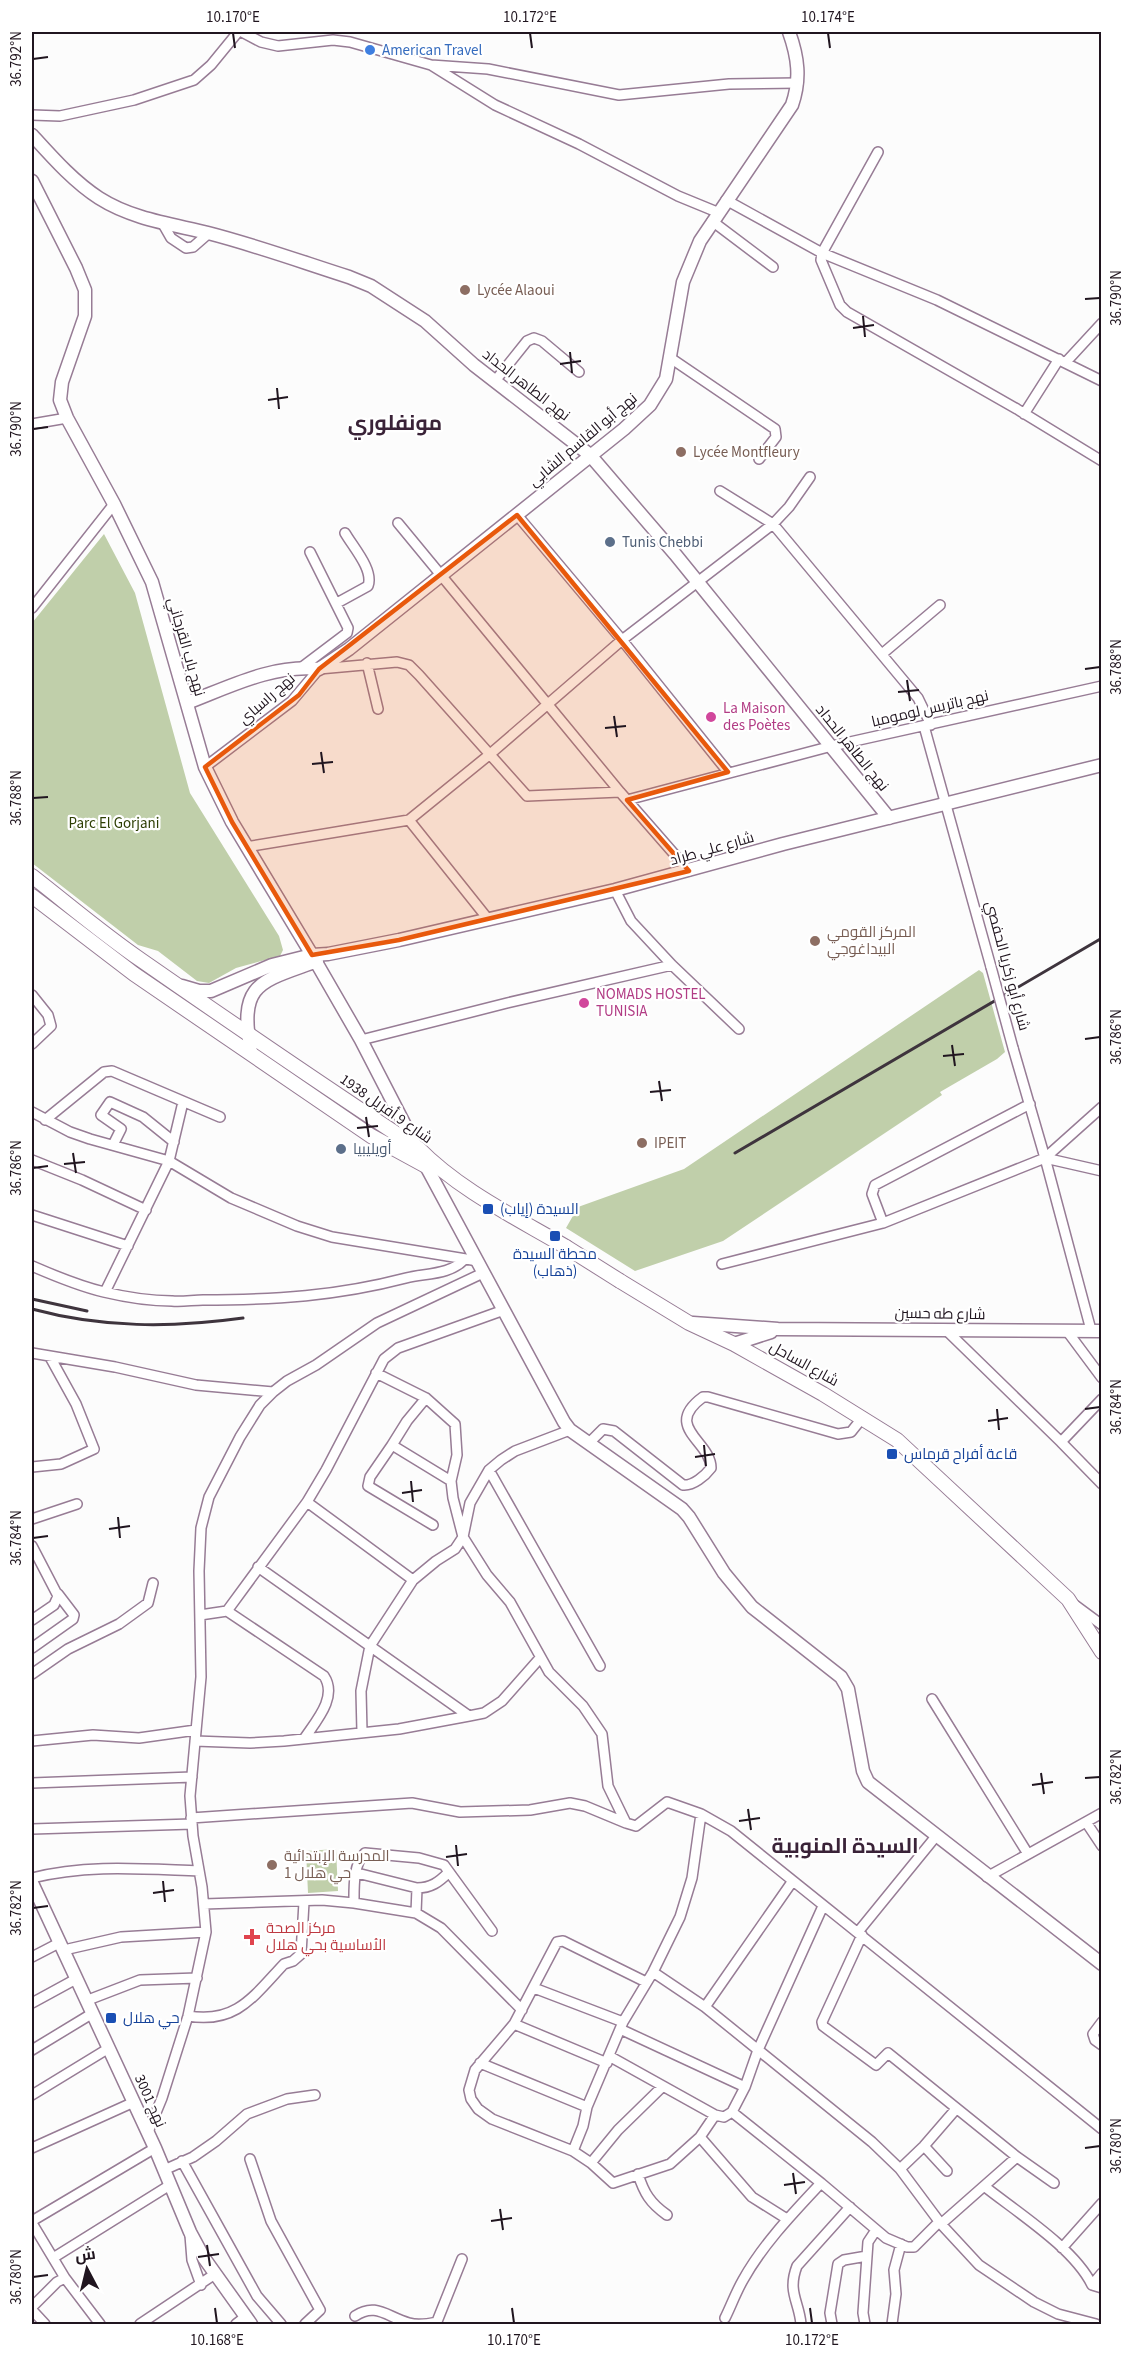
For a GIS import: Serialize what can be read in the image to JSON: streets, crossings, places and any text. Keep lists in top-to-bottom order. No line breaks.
{"streets":{"main road":["شارع 9 أفريل 1938","شارع الساحل"],"street":["نهج الطاهر الحداد","نهج أبو القاسم الشابي","نهج باب القرجاني","نهج راسباي","نهج باتريس لومومبا","شارع علي طراد","شارع أبو زكريا الحفصي","شارع طه حسين","نهج 3001"]},"crossings":[["نهج الطاهر الحداد","نهج أبو القاسم الشابي"],["نهج الطاهر الحداد","نهج باتريس لومومبا"],["نهج الطاهر الحداد","شارع علي طراد"],["نهج أبو القاسم الشابي","نهج راسباي"],["نهج باب القرجاني","نهج راسباي"],["نهج باب القرجاني","شارع علي طراد"],["نهج باب القرجاني","شارع 9 أفريل 1938"],["نهج باتريس لومومبا","شارع أبو زكريا الحفصي"],["شارع علي طراد","شارع أبو زكريا الحفصي"],["شارع علي طراد","شارع 9 أفريل 1938"],["شارع أبو زكريا الحفصي","شارع طه حسين"],["شارع 9 أفريل 1938","شارع الساحل"]],"districts":["مونفلوري","السيدة المنوبية"],"parks":["Parc El Gorjani"],"places":{"other":["American Travel","Lycée Alaoui","Lycée Montfleury","Tunis Chebbi","La Maison des Poètes","المركز القومي البيداغوجي","NOMADS HOSTEL TUNISIA","IPEIT","أويليبيا","المدرسة الإبتدائية حي هلال 1"],"transit":["السيدة (إياب)","محطة السيدة (ذهاب)","قاعة أفراح قرماس","حي هلال"],"health":["مركز الصحة الأساسية بحي هلال"]},"north":"top","coordinates":["10.170°E","10.172°E","10.174°E","36.792°N","36.790°N","36.788°N","36.786°N","36.784°N","36.782°N","36.780°N","10.168°E"]}
